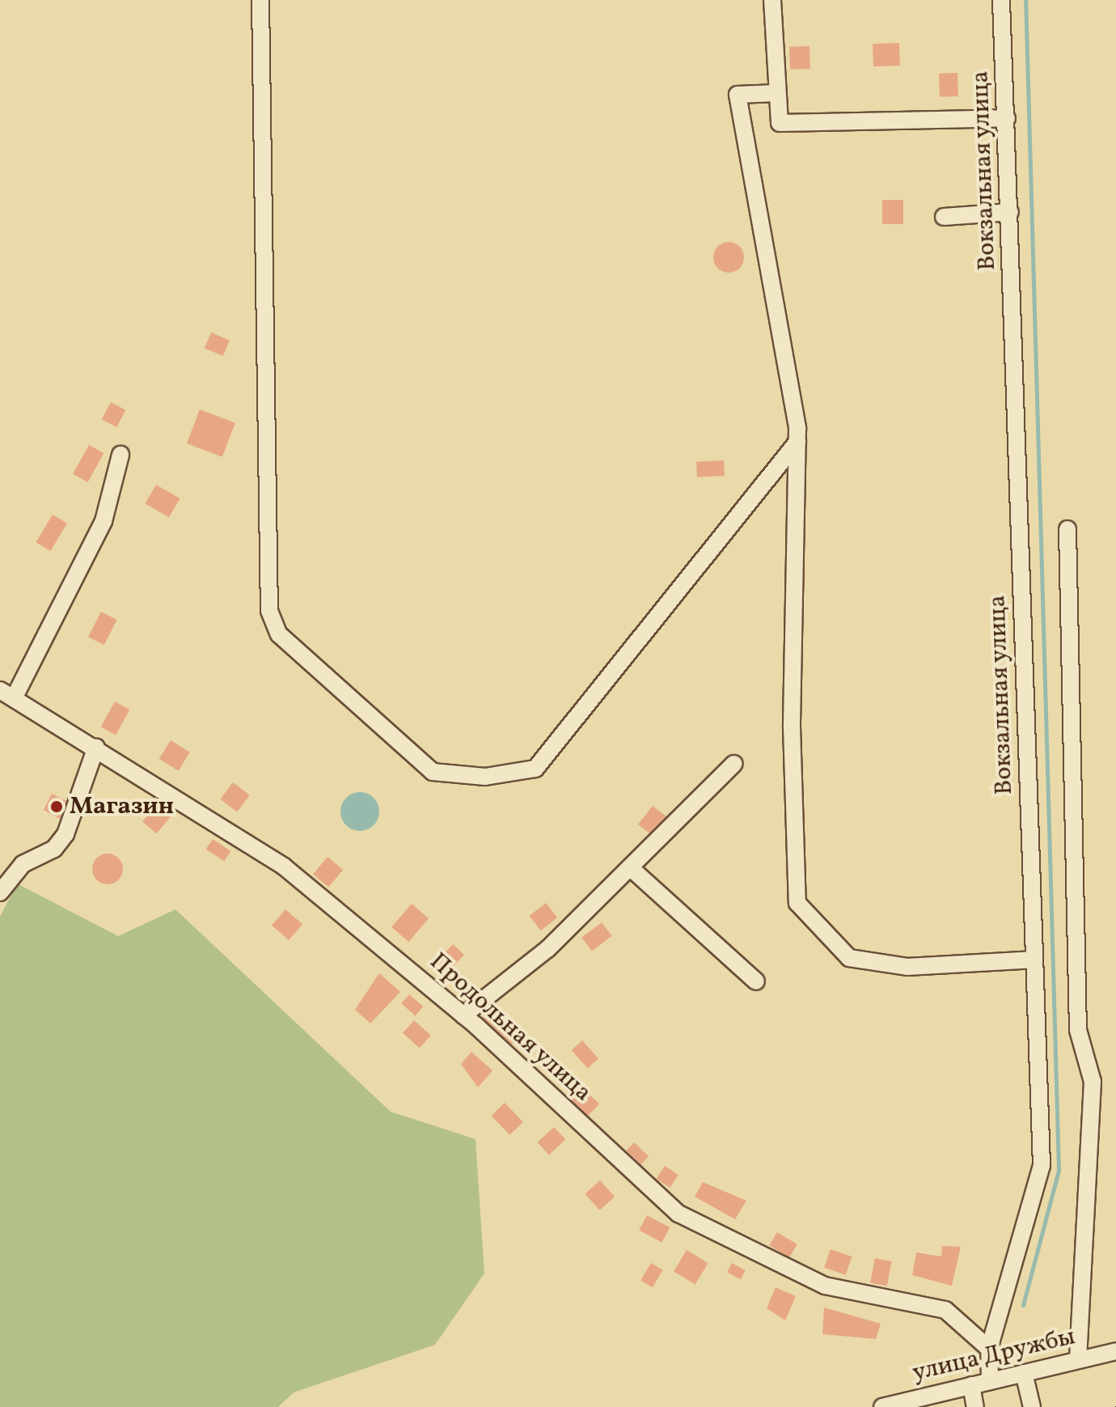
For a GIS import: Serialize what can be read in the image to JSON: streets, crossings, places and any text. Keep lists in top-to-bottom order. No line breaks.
{"streets":{"street":["Вокзальная улица","Продольная улица","улица Дружбы"]},"crossings":[["Вокзальная улица","Продольная улица"],["Вокзальная улица","улица Дружбы"]],"places":["Магазин"]}
